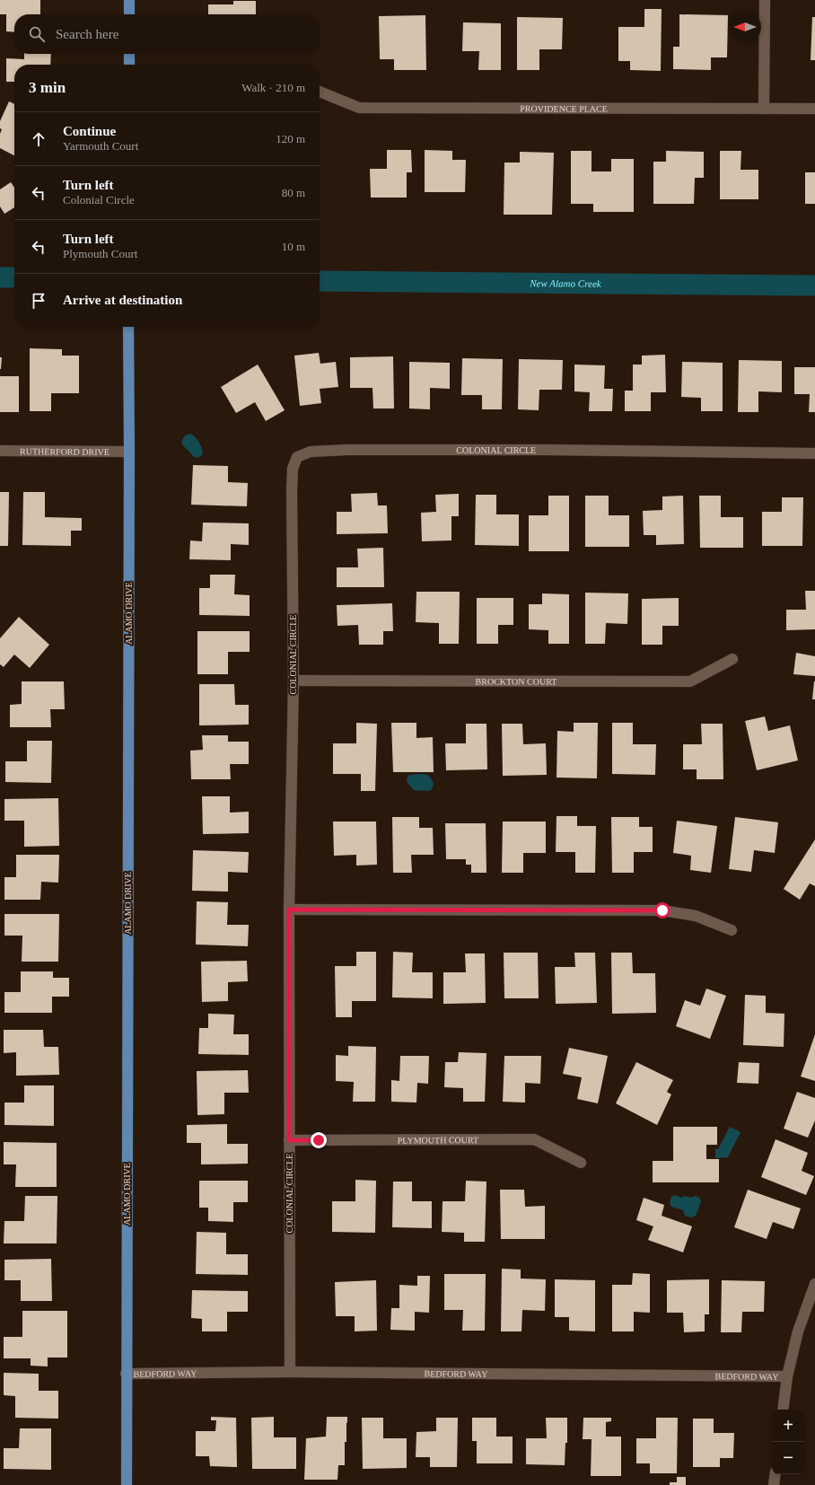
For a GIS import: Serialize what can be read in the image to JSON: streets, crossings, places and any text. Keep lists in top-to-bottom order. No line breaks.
{"streets":{"main road":["ALAMO DRIVE"],"street":["PROVIDENCE PLACE","COLONIAL CIRCLE","RUTHERFORD DRIVE","BROCKTON COURT","PLYMOUTH COURT","BEDFORD WAY"]},"crossings":[["COLONIAL CIRCLE","BROCKTON COURT"],["COLONIAL CIRCLE","PLYMOUTH COURT"],["COLONIAL CIRCLE","BEDFORD WAY"],["RUTHERFORD DRIVE","ALAMO DRIVE"],["ALAMO DRIVE","BEDFORD WAY"]],"water":["New Alamo Creek"],"north":"left","page":{"search":"Search here","heading":["3 min","Walk · 210 m"],"list":[["Continue","Yarmouth Court","120 m"],["Turn left","Colonial Circle","80 m"],["Turn left","Plymouth Court","10 m"],"Arrive at destination"],"map_buttons":["+","−"]}}
